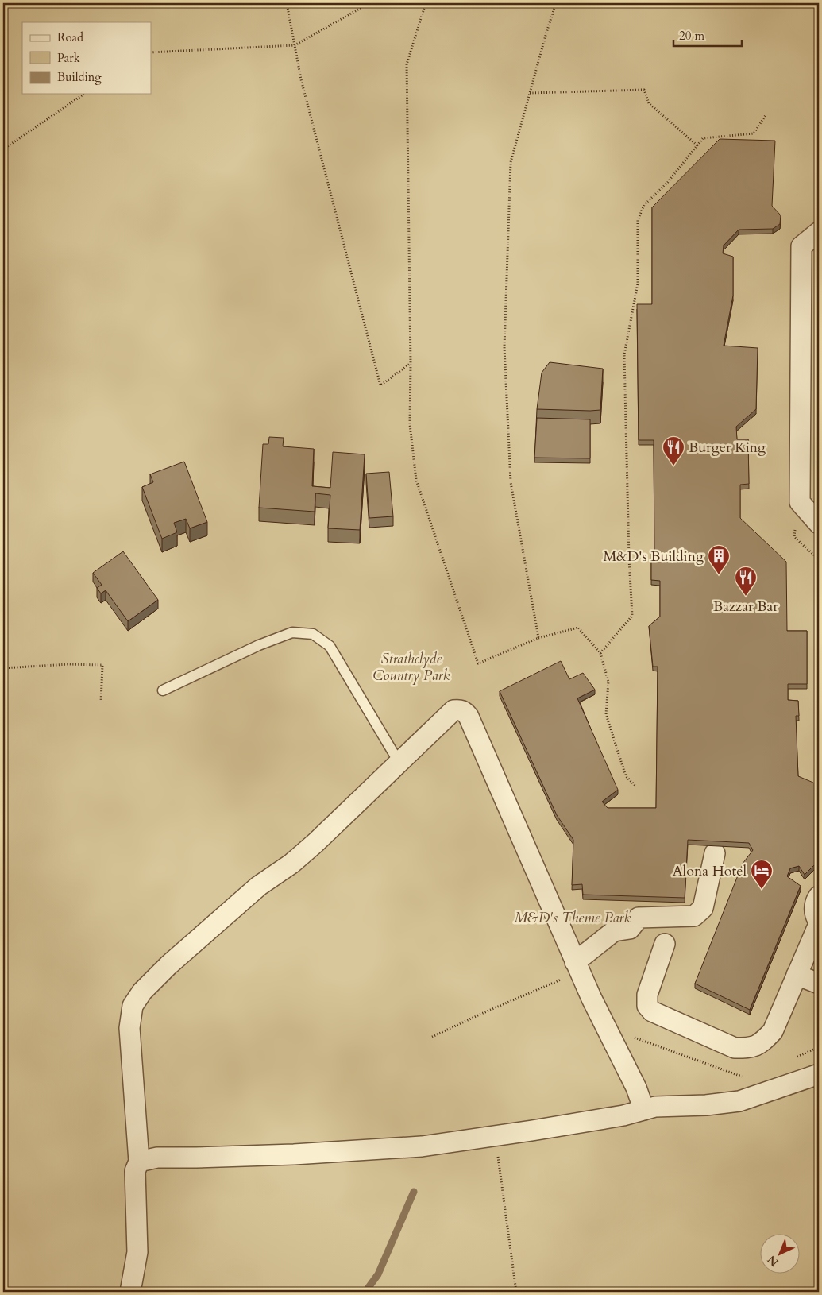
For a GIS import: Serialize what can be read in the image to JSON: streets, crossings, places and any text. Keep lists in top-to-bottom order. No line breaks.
{"parks":["Strathclyde Country Park","M&D's Theme Park"],"places":{"restaurant":["Burger King","Bazzar Bar"],"building":["M&D's Building"],"hotel":["Alona Hotel"]},"legend":["Road","Park","Building"],"scale_bar":"20 m","north":"bottom left"}
